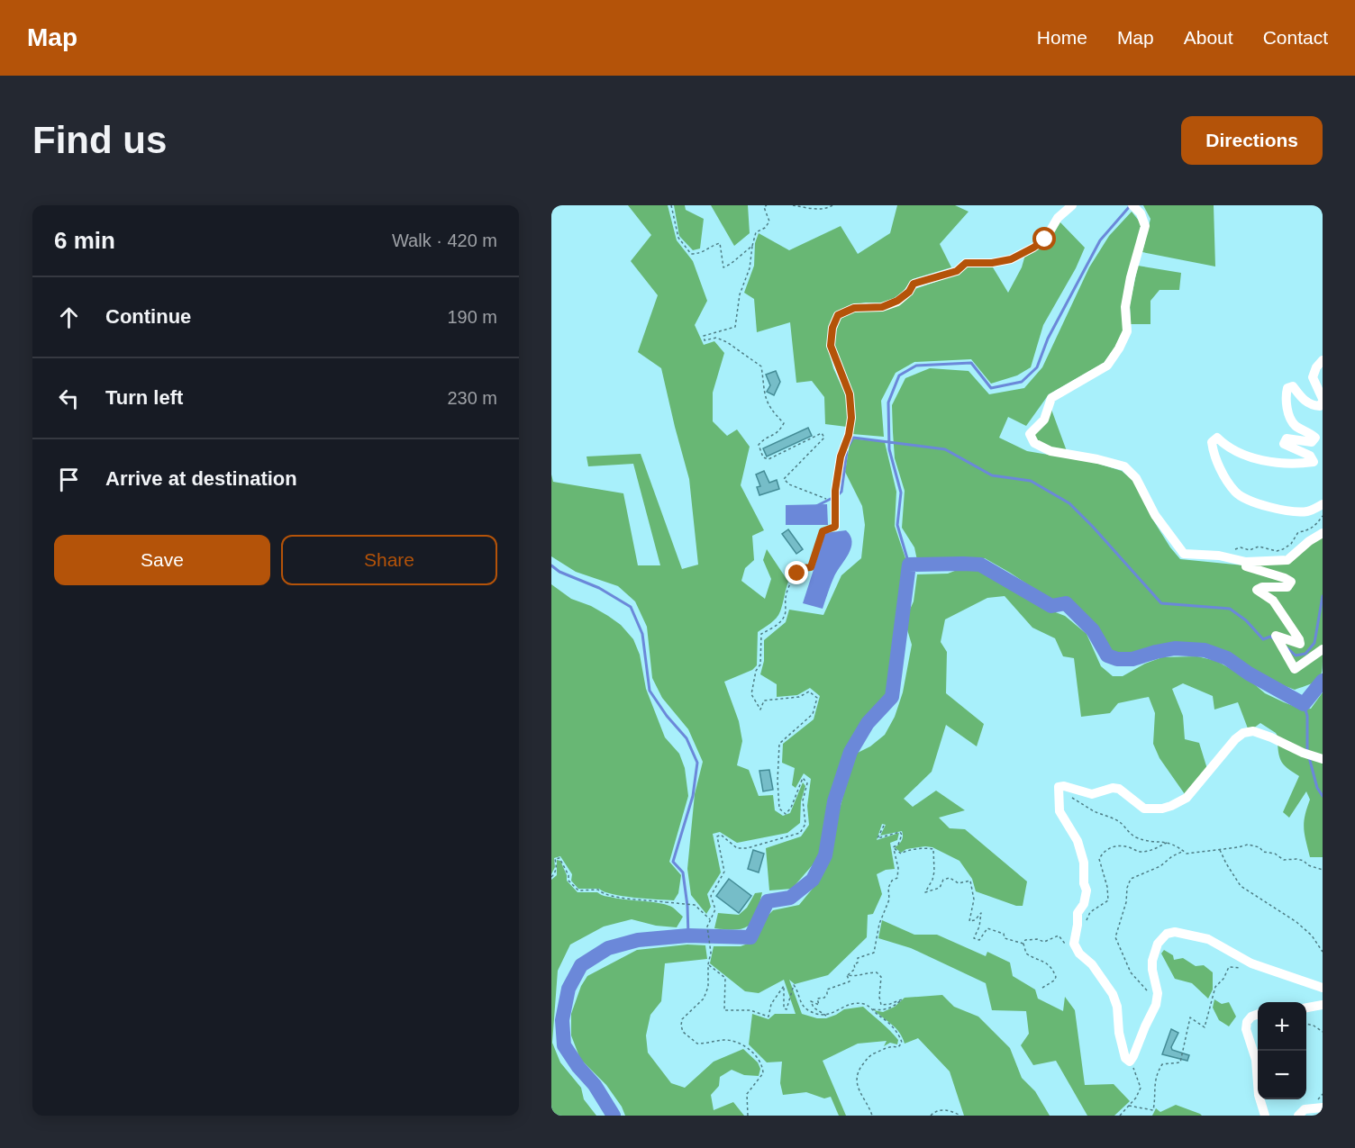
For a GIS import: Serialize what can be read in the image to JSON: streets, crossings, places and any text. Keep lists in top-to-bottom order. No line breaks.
{"page":{"header":"Map","nav":["Home","Map","About","Contact"],"buttons":["Directions",["Save","Share"]],"title":"Find us","heading":["6 min","Walk · 420 m"],"list":[["Continue","190 m"],["Turn left","230 m"],"Arrive at destination"],"map_buttons":["+","−"]}}
